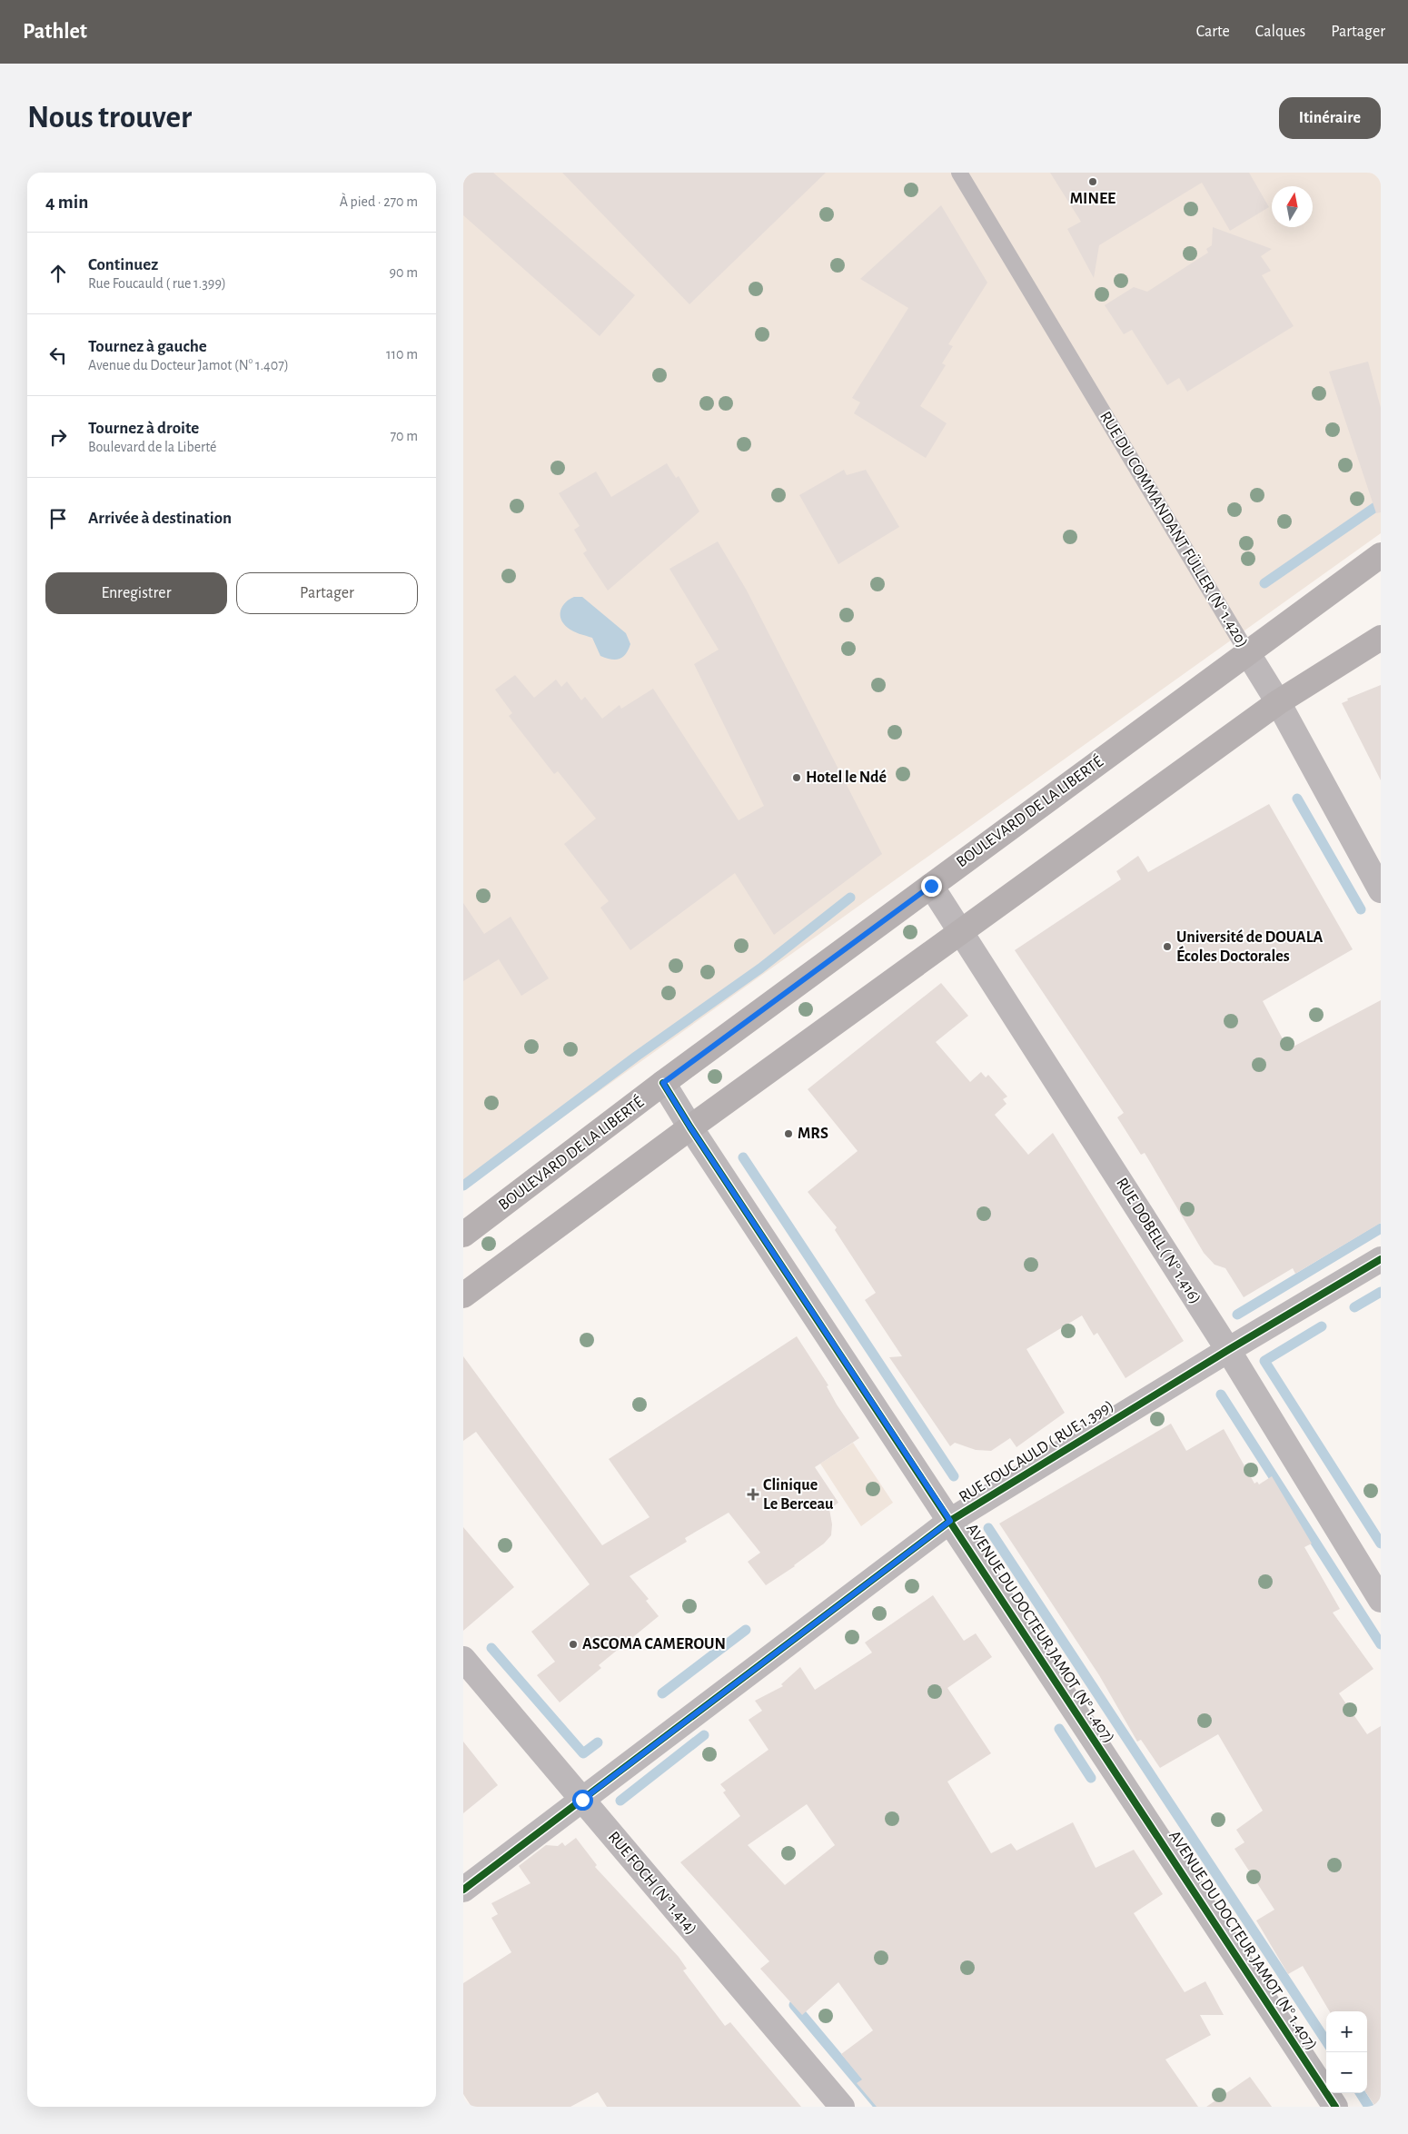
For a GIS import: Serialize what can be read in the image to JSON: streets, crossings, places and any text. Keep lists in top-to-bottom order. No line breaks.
{"streets":{"main road":["BOULEVARD DE LA LIBERTÉ"],"street":["RUE DU COMMANDANT FÜLLER (N° 1.420)","RUE DOBELL ( N° 1.416)","RUE FOUCAULD ( RUE 1.399)","AVENUE DU DOCTEUR JAMOT (N° 1.407)","RUE FOCH (N° 1.414)"]},"crossings":[["RUE DU COMMANDANT FÜLLER (N° 1.420)","BOULEVARD DE LA LIBERTÉ"],["BOULEVARD DE LA LIBERTÉ","RUE DOBELL ( N° 1.416)"],["BOULEVARD DE LA LIBERTÉ","AVENUE DU DOCTEUR JAMOT (N° 1.407)"],["RUE DOBELL ( N° 1.416)","RUE FOUCAULD ( RUE 1.399)"],["RUE FOUCAULD ( RUE 1.399)","AVENUE DU DOCTEUR JAMOT (N° 1.407)"],["RUE FOUCAULD ( RUE 1.399)","RUE FOCH (N° 1.414)"]],"places":{"other":["MINEE","Hotel le Ndé","Université de DOUALA Écoles Doctorales","MRS","ASCOMA CAMEROUN"],"health":["Clinique Le Berceau"]},"north":"top","page":{"header":"Pathlet","nav":["Carte","Calques","Partager"],"buttons":["Itinéraire",["Enregistrer","Partager"]],"title":"Nous trouver","heading":["4 min","À pied · 270 m"],"list":[["Continuez","Rue Foucauld ( rue 1.399)","90 m"],["Tournez à gauche","Avenue du Docteur Jamot (N° 1.407)","110 m"],["Tournez à droite","Boulevard de la Liberté","70 m"],"Arrivée à destination"],"map_buttons":["+","−"]}}
